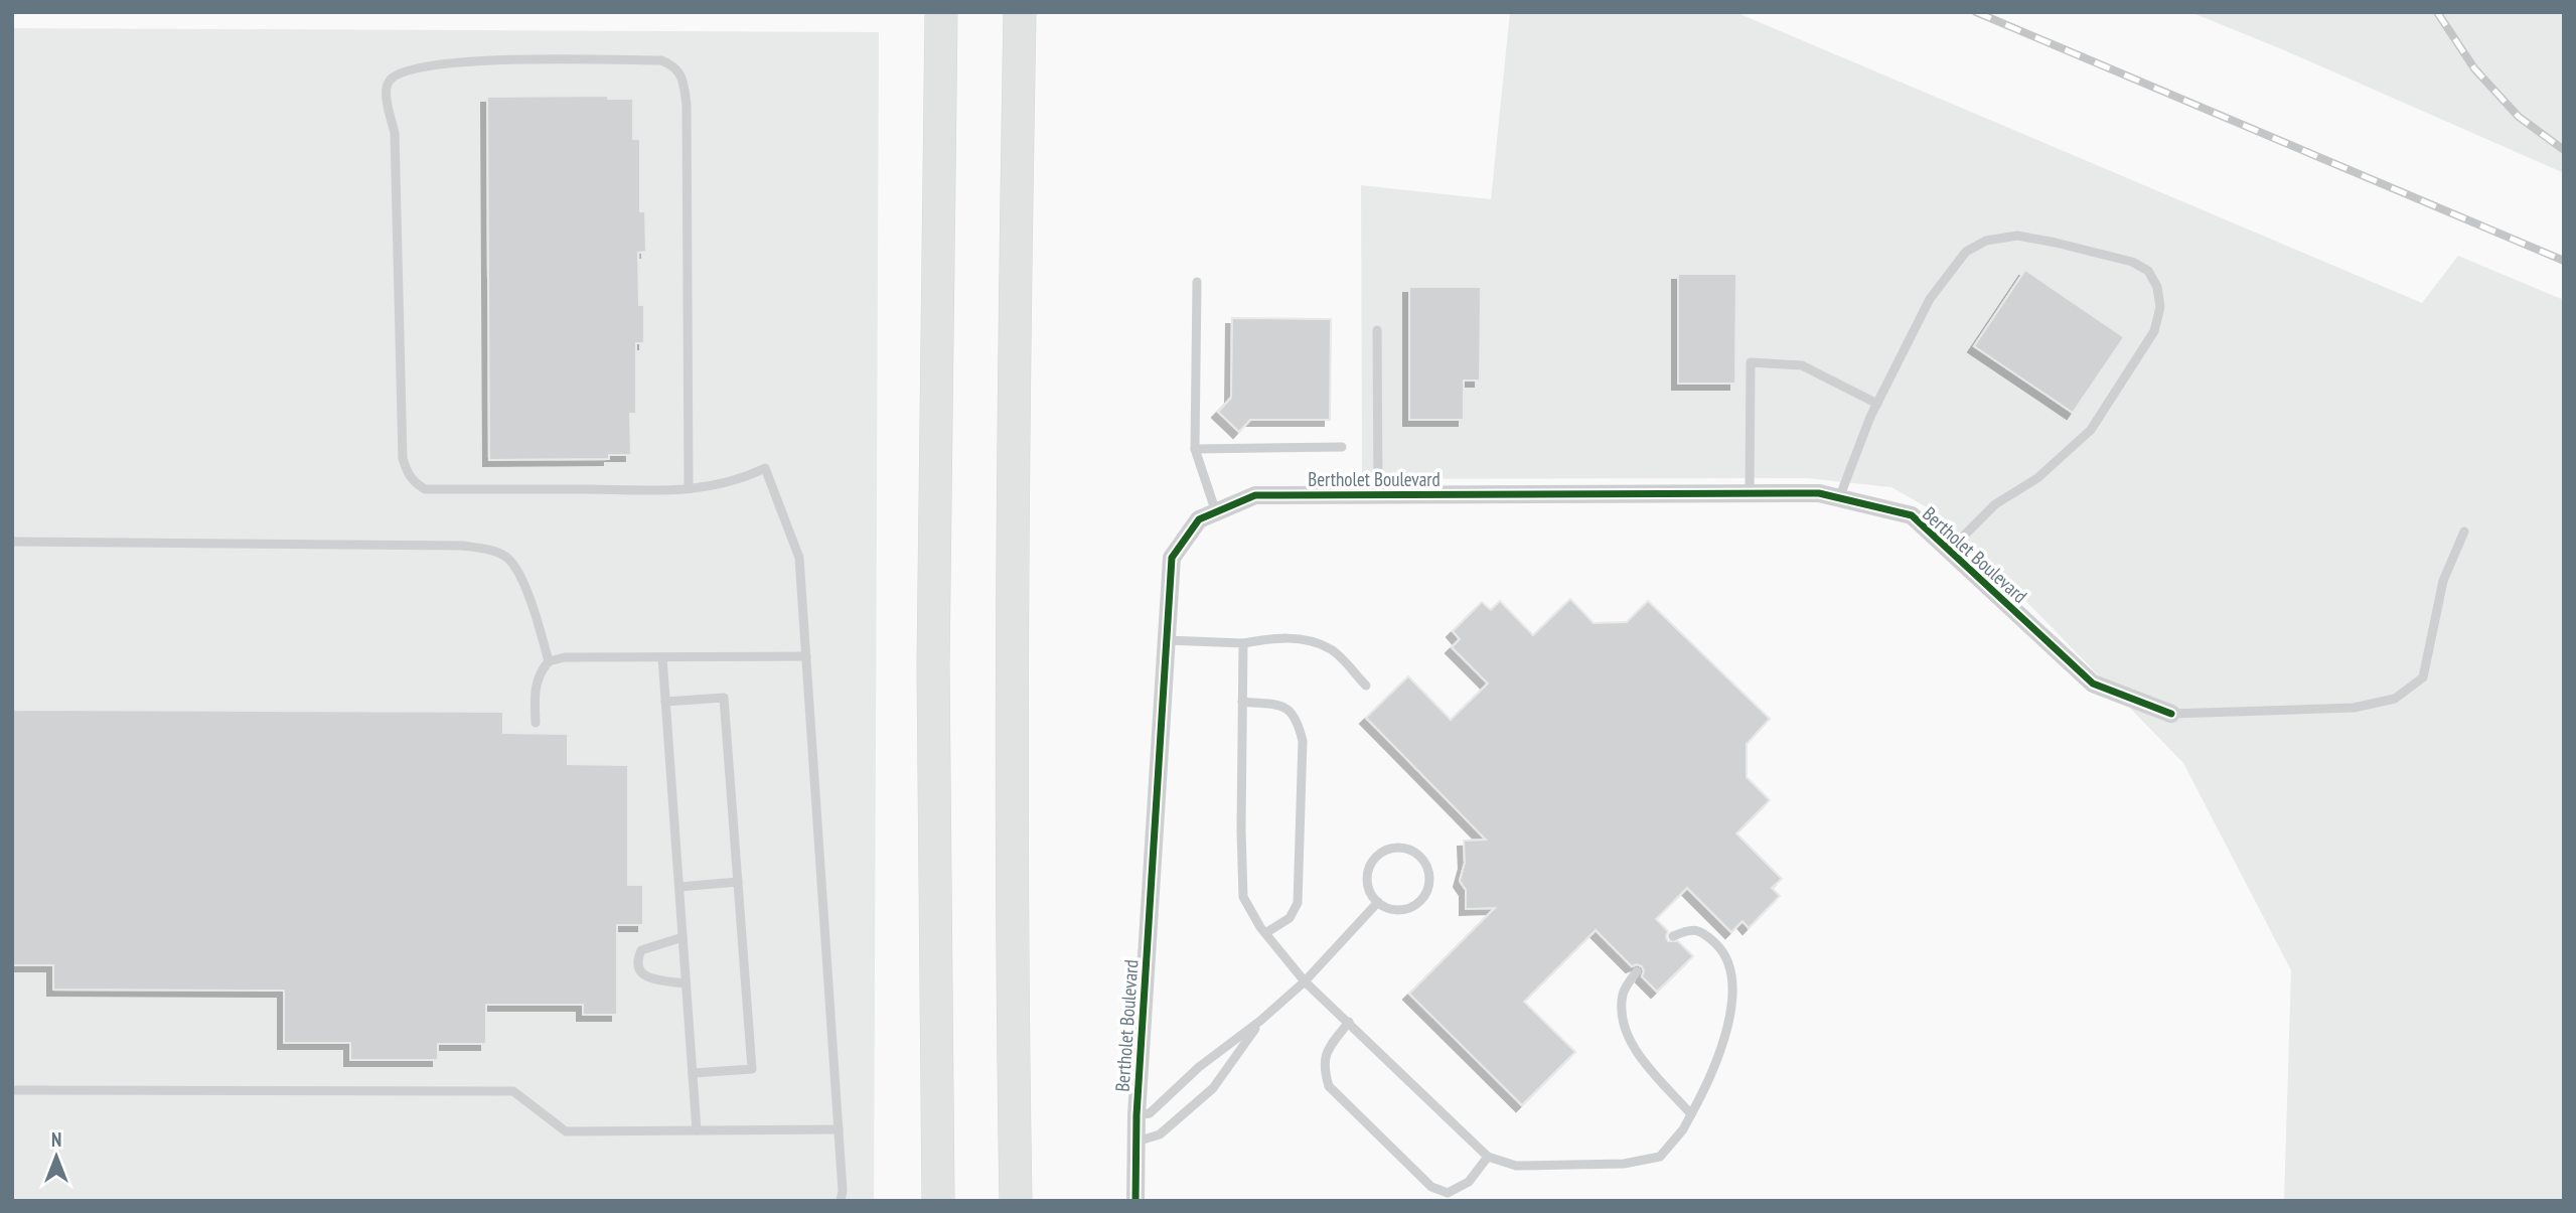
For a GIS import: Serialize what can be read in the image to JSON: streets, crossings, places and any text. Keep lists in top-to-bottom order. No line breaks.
{"streets":{"street":["Bertholet Boulevard"]},"north":"top"}
